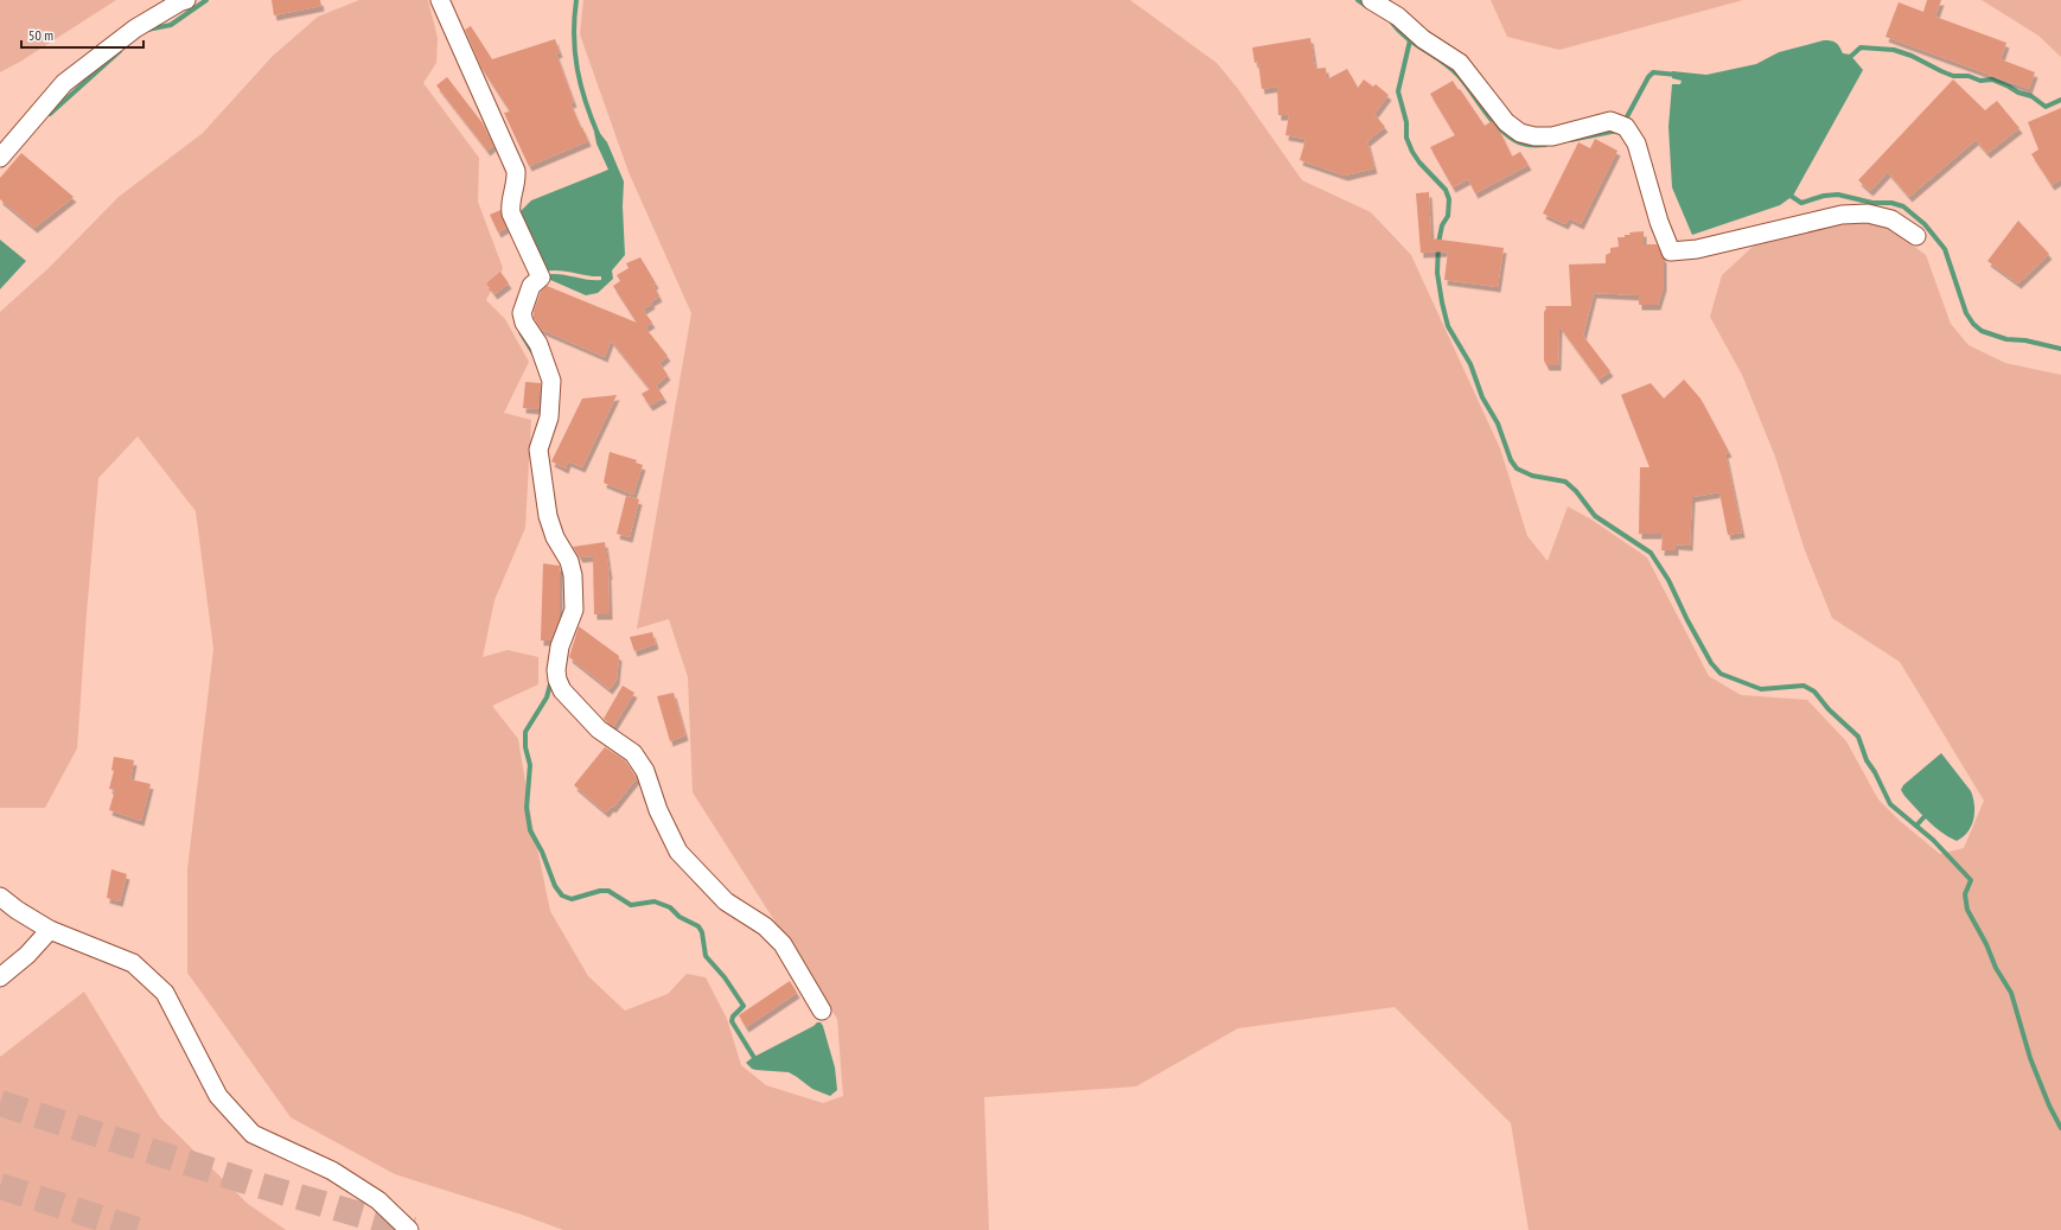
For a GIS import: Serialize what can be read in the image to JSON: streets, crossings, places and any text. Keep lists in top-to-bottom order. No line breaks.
{"scale_bar":"50 m"}
